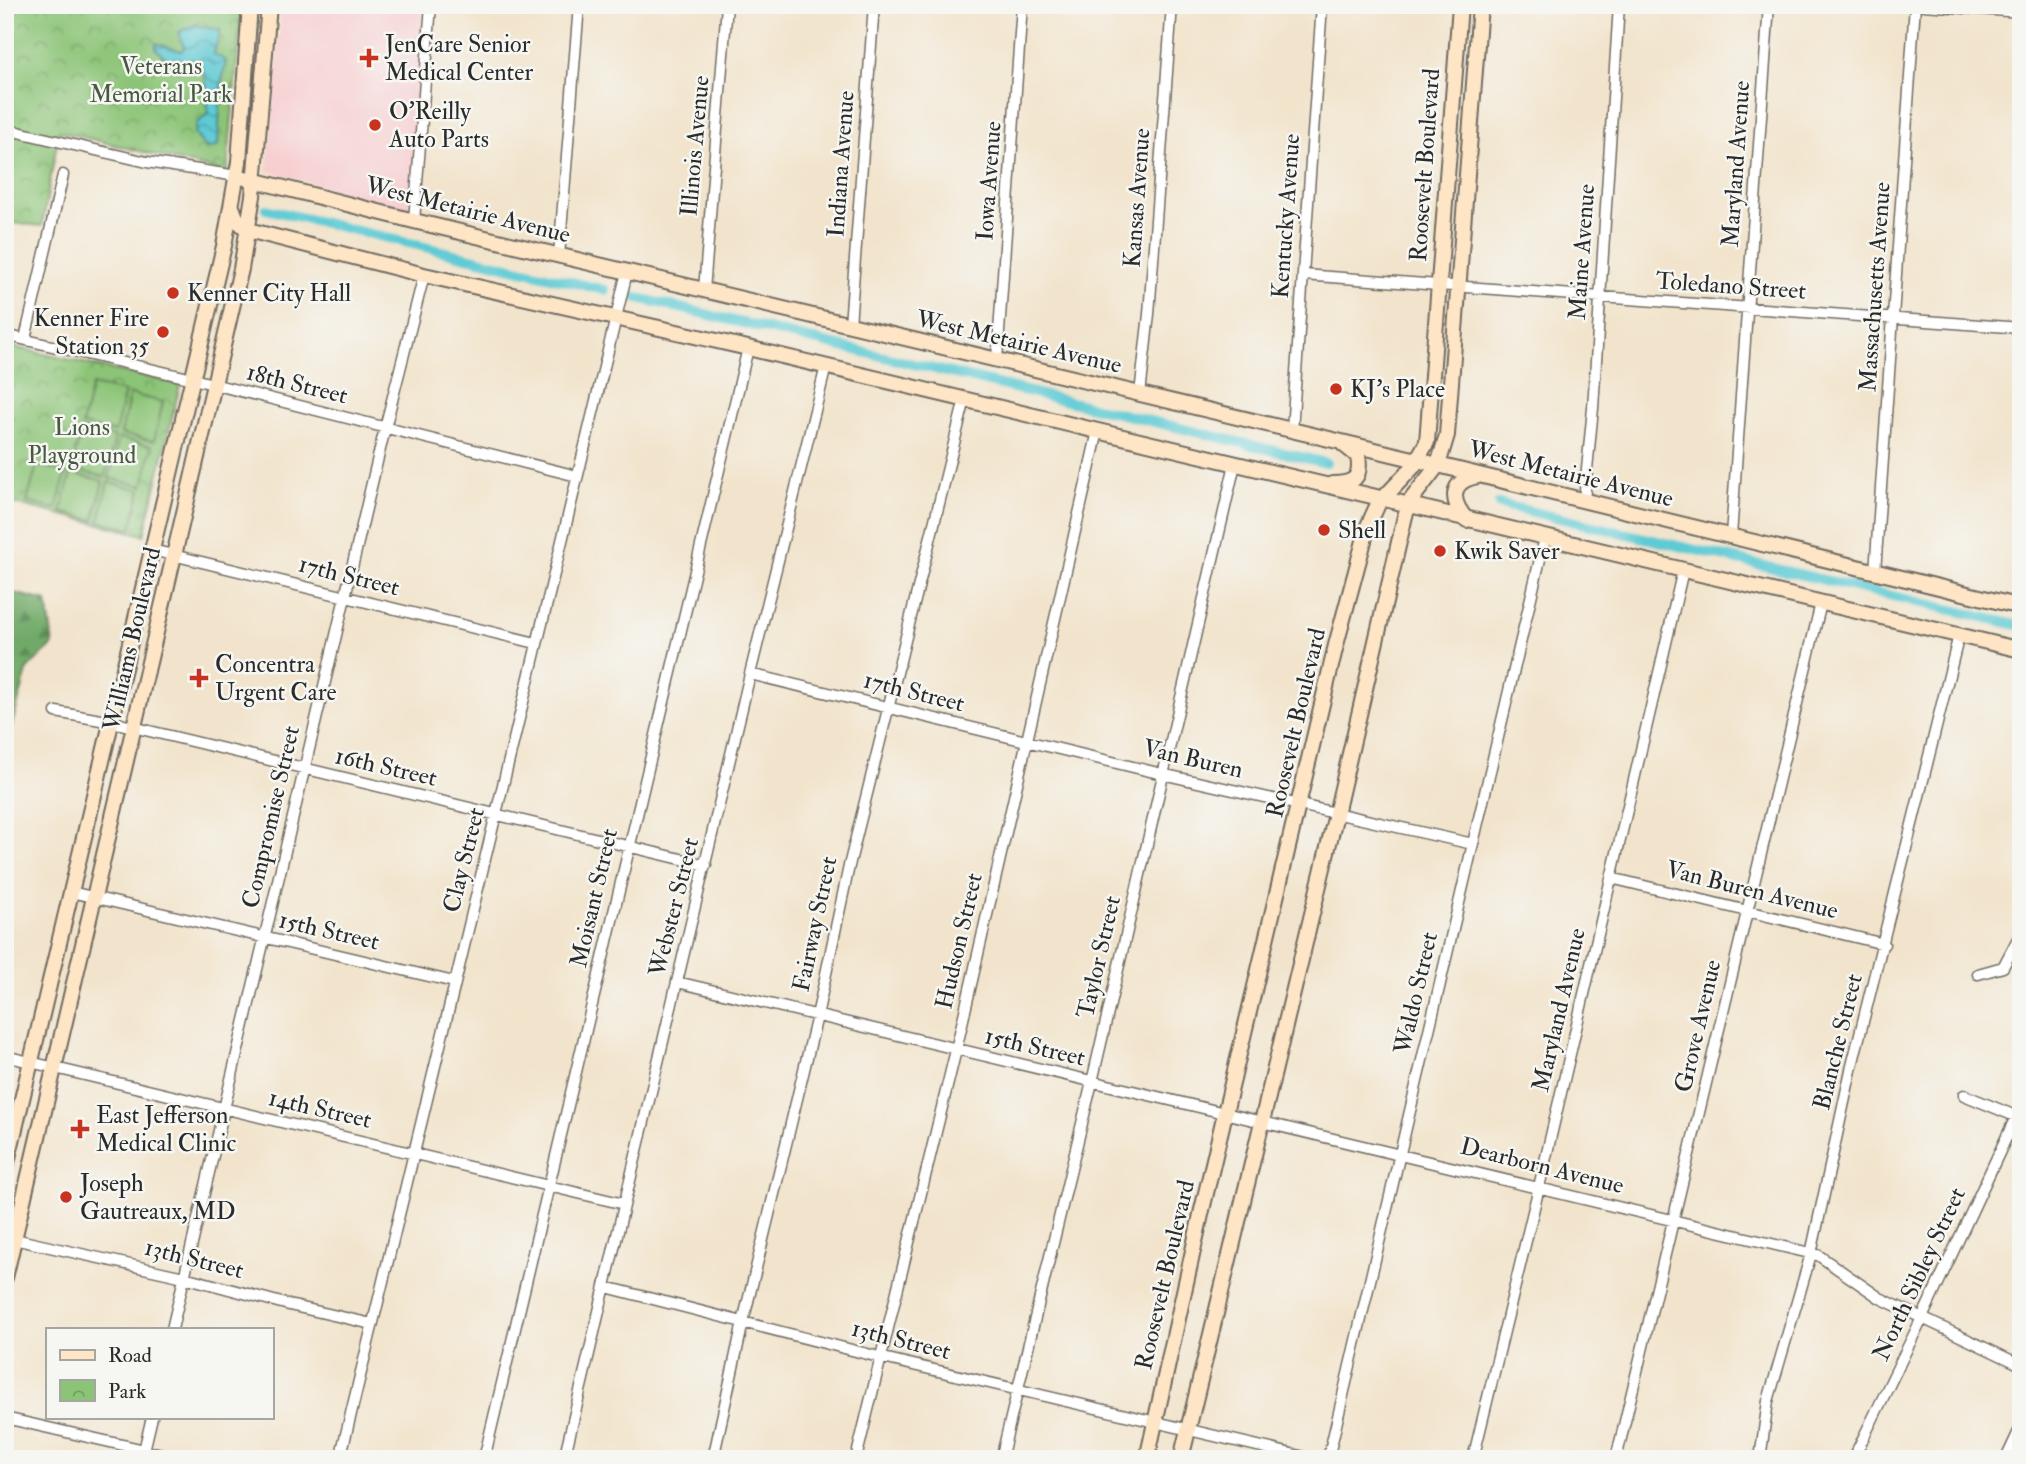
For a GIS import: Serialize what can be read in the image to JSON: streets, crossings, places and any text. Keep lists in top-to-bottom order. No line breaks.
{"streets":{"main road":["Roosevelt Boulevard","West Metairie Avenue","Williams Boulevard"],"street":["Illinois Avenue","Indiana Avenue","Maryland Avenue","Iowa Avenue","Kansas Avenue","Kentucky Avenue","Maine Avenue","Toledano Street","Massachusetts Avenue","18th Street","17th Street","Van Buren","16th Street","Compromise Street","Clay Street","Van Buren Avenue","Moisant Street","Webster Street","Fairway Street","15th Street","Hudson Street","Taylor Street","Waldo Street","Grove Avenue","Blanche Street","14th Street","Dearborn Avenue","13th Street","North Sibley Street"]},"crossings":[["Illinois Avenue","West Metairie Avenue"],["Indiana Avenue","West Metairie Avenue"],["Maryland Avenue","West Metairie Avenue"],["Maryland Avenue","Toledano Street"],["Maryland Avenue","Van Buren Avenue"],["Maryland Avenue","Dearborn Avenue"],["Roosevelt Boulevard","West Metairie Avenue"],["Roosevelt Boulevard","Toledano Street"],["Roosevelt Boulevard","Van Buren"],["Roosevelt Boulevard","15th Street"],["Roosevelt Boulevard","Dearborn Avenue"],["Roosevelt Boulevard","13th Street"],["Iowa Avenue","West Metairie Avenue"],["Kansas Avenue","West Metairie Avenue"],["West Metairie Avenue","Kentucky Avenue"],["West Metairie Avenue","Maine Avenue"],["West Metairie Avenue","Massachusetts Avenue"],["West Metairie Avenue","Williams Boulevard"],["West Metairie Avenue","Clay Street"],["Kentucky Avenue","Toledano Street"],["Maine Avenue","Toledano Street"],["Toledano Street","Massachusetts Avenue"],["18th Street","Williams Boulevard"],["18th Street","Compromise Street"],["18th Street","Clay Street"],["17th Street","Williams Boulevard"],["17th Street","Van Buren"],["17th Street","Compromise Street"],["17th Street","Clay Street"],["17th Street","Webster Street"],["17th Street","Fairway Street"],["17th Street","Hudson Street"],["Williams Boulevard","16th Street"],["Williams Boulevard","15th Street"],["Williams Boulevard","14th Street"],["Williams Boulevard","13th Street"],["Van Buren","Hudson Street"],["Van Buren","Taylor Street"],["Van Buren","Waldo Street"],["16th Street","Compromise Street"],["16th Street","Clay Street"],["16th Street","Moisant Street"],["16th Street","Webster Street"],["Compromise Street","15th Street"],["Compromise Street","14th Street"],["Compromise Street","13th Street"],["Clay Street","15th Street"],["Clay Street","14th Street"],["Clay Street","13th Street"],["Van Buren Avenue","Grove Avenue"],["Van Buren Avenue","Blanche Street"],["Moisant Street","14th Street"],["Webster Street","15th Street"],["Webster Street","14th Street"],["Webster Street","13th Street"],["Fairway Street","15th Street"],["Fairway Street","13th Street"],["15th Street","Hudson Street"],["15th Street","Taylor Street"],["15th Street","Dearborn Avenue"],["Hudson Street","13th Street"],["Taylor Street","13th Street"],["Waldo Street","Dearborn Avenue"],["Grove Avenue","Dearborn Avenue"],["Blanche Street","Dearborn Avenue"],["Dearborn Avenue","North Sibley Street"]],"parks":["Veterans Memorial Park","Lions Playground"],"places":{"health":["JenCare Senior Medical Center","Concentra Urgent Care","East Jefferson Medical Clinic"],"other":["O'Reilly Auto Parts","Kenner City Hall","Kenner Fire Station 35","KJ's Place","Shell","Kwik Saver","Joseph Gautreaux, MD"]},"legend":["Road","Park"]}
